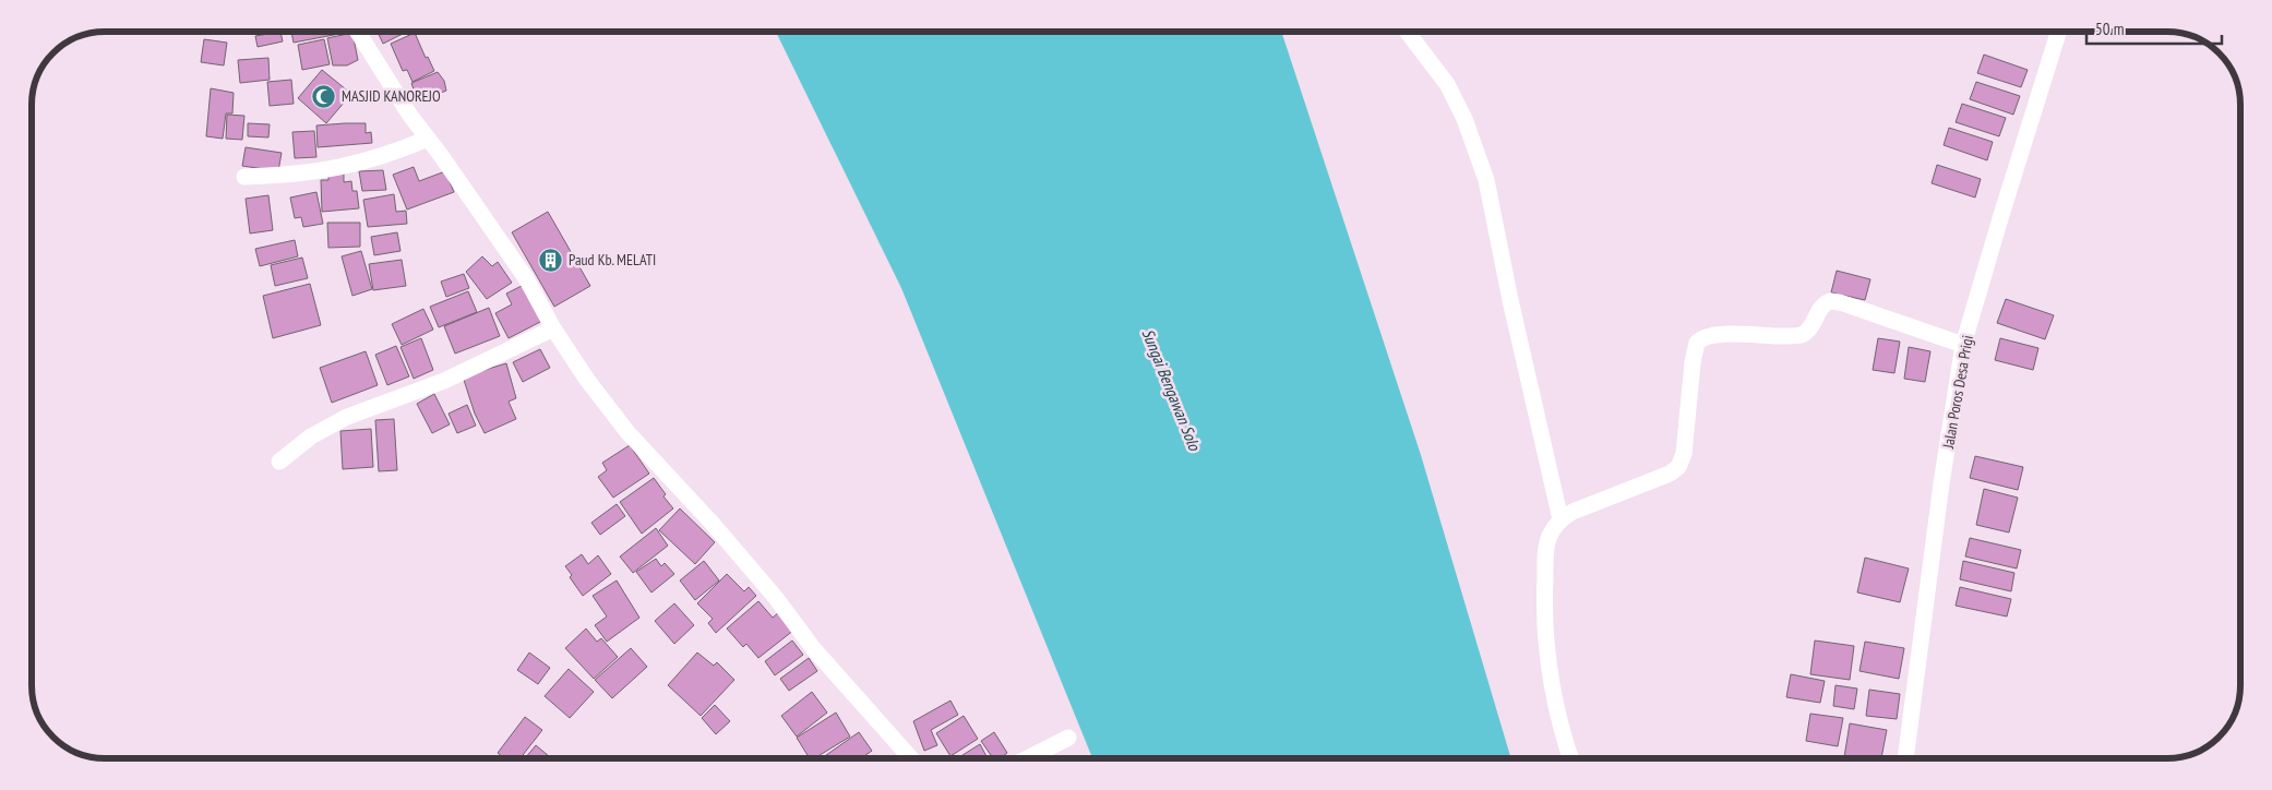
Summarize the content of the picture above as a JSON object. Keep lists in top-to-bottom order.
{
  "streets": {
    "street": ["Jalan Poros Desa Prigi"]
  },
  "water": ["Sungai Bengawan Solo"],
  "places": {
    "mosque": ["MASJID KANOREJO"],
    "building": ["Paud Kb. MELATI"]
  },
  "scale_bar": "50 m"
}
